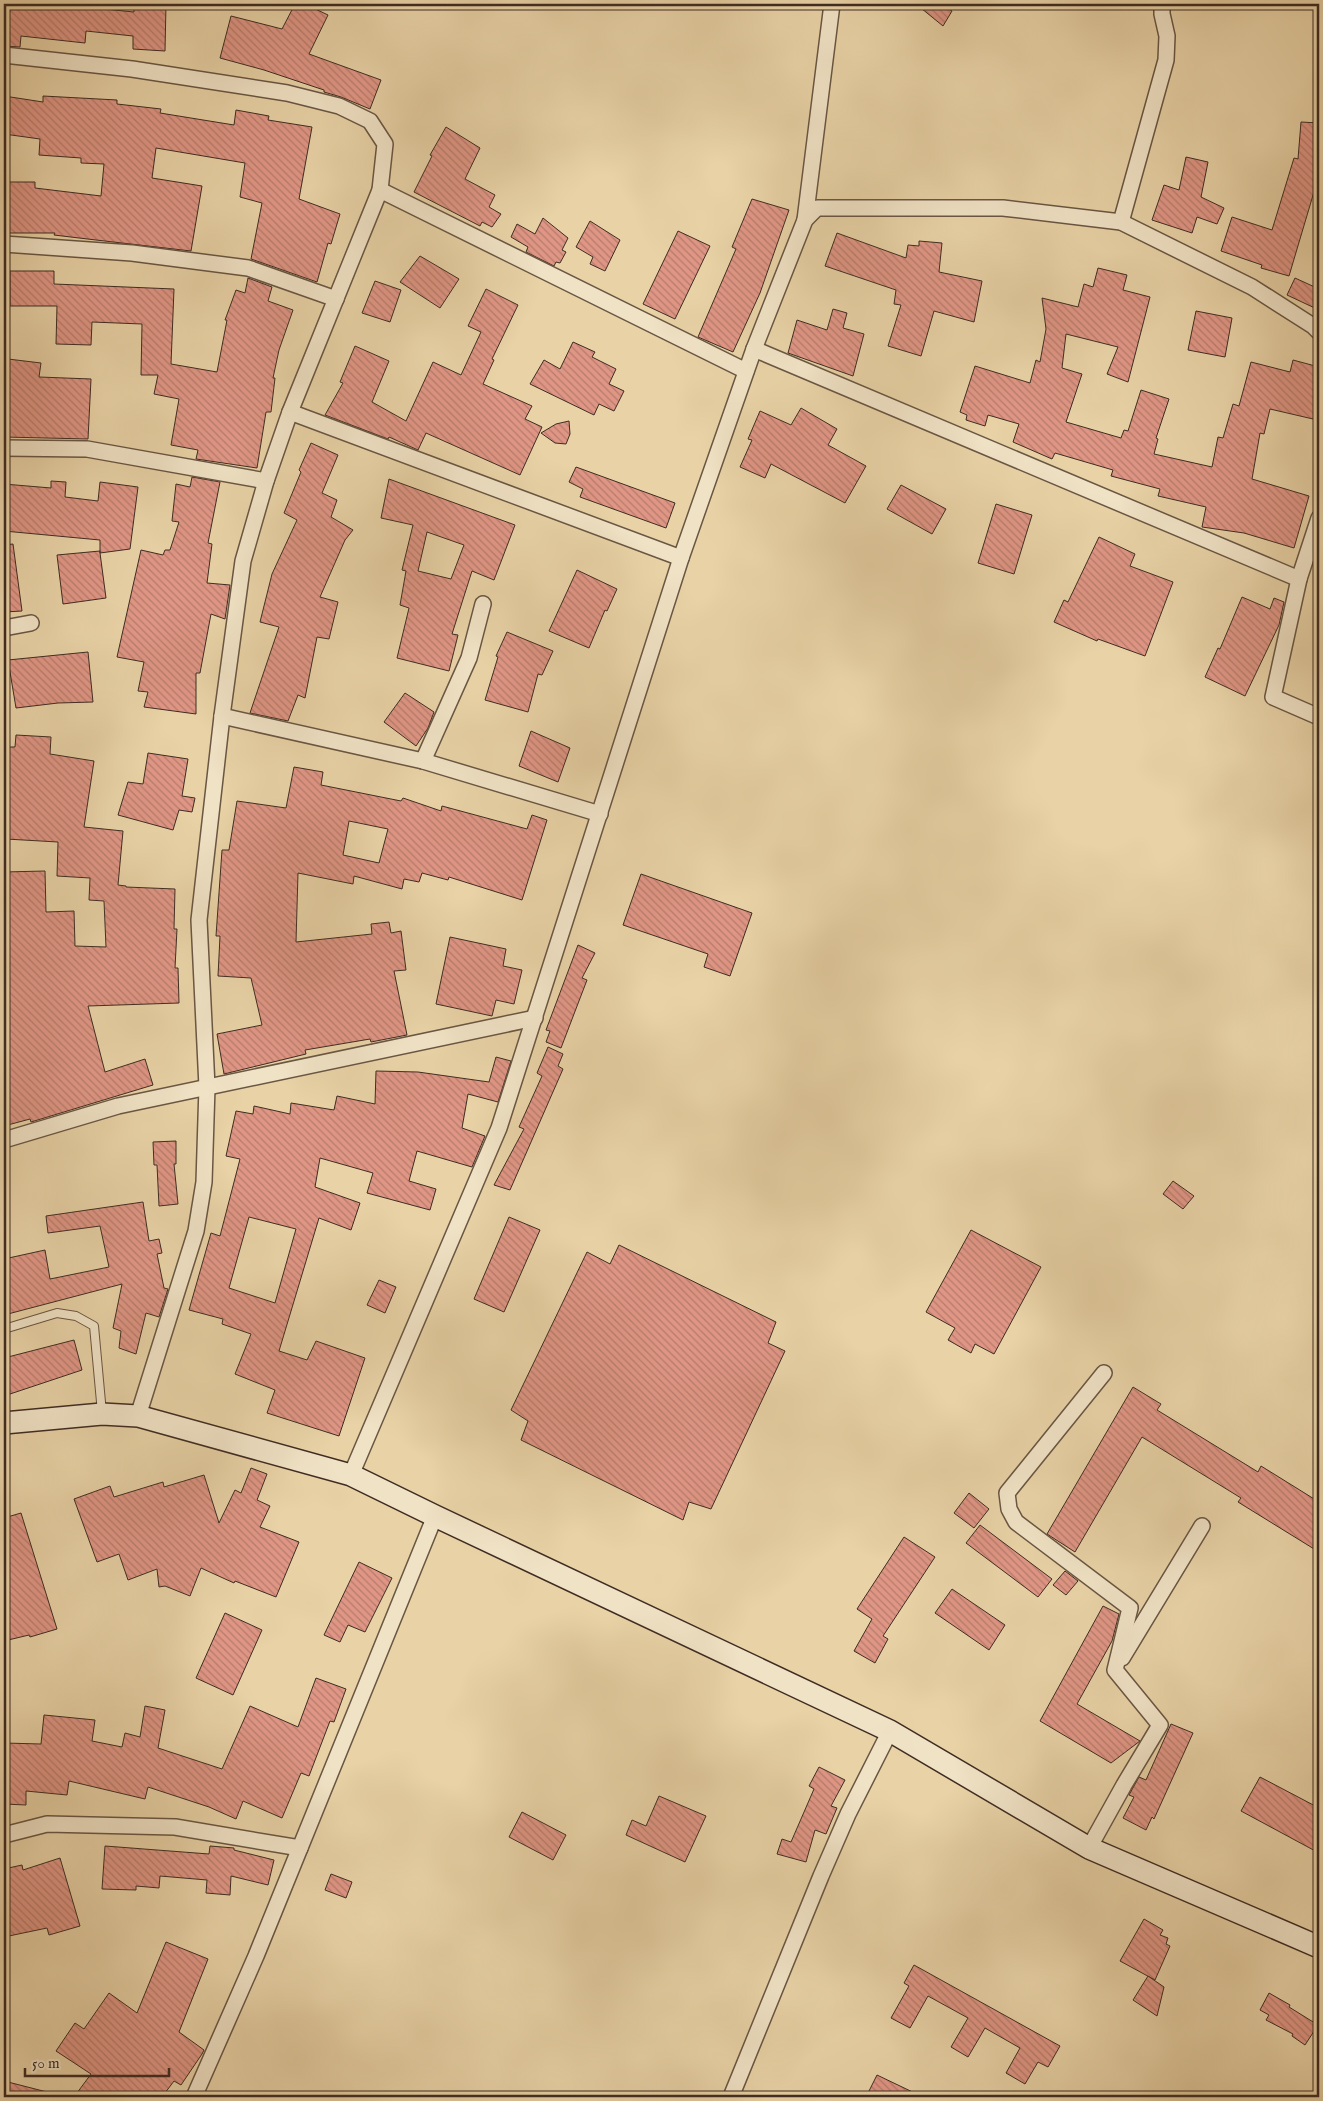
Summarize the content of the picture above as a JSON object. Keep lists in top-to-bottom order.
{
  "scale_bar": "50 m"
}
